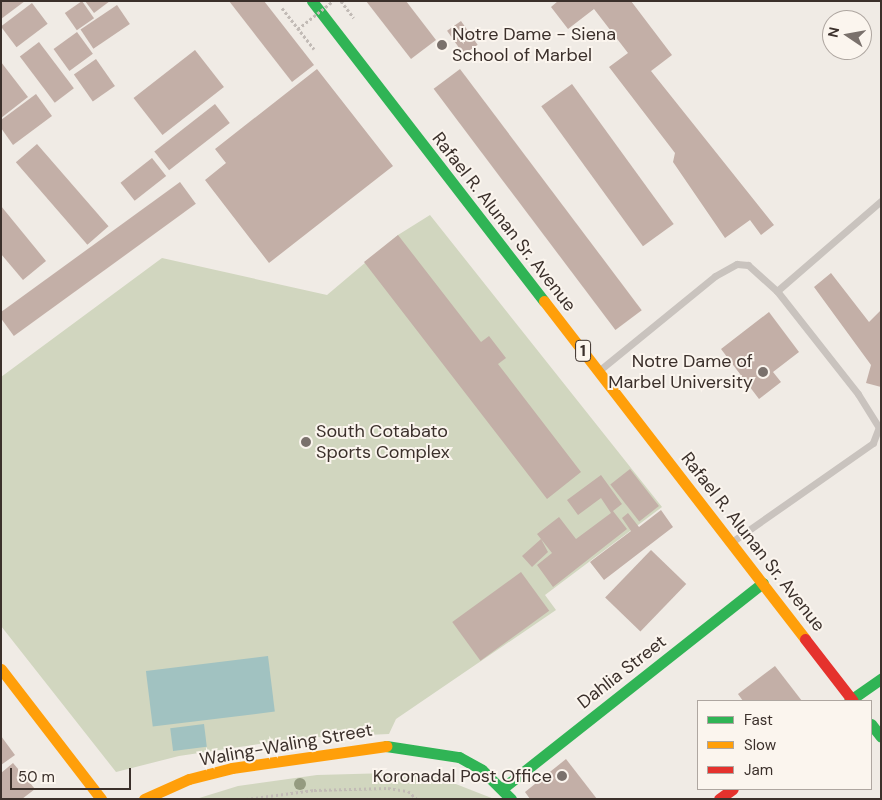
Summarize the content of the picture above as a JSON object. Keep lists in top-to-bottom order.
{
  "streets": {
    "main road": [
      "Rafael R. Alunan Sr. Avenue",
      "1",
      "Dahlia Street",
      "Waling-Waling Street"
    ]
  },
  "crossings": [
    ["Rafael R. Alunan Sr. Avenue", "Dahlia Street"],
    ["Dahlia Street", "Waling-Waling Street"]
  ],
  "places": [
    "Notre Dame - Siena School of Marbel",
    "Notre Dame of Marbel University",
    "South Cotabato Sports Complex",
    "Koronadal Post Office"
  ],
  "legend": ["Fast", "Slow", "Jam"],
  "scale_bar": "50 m",
  "north": "left"
}
